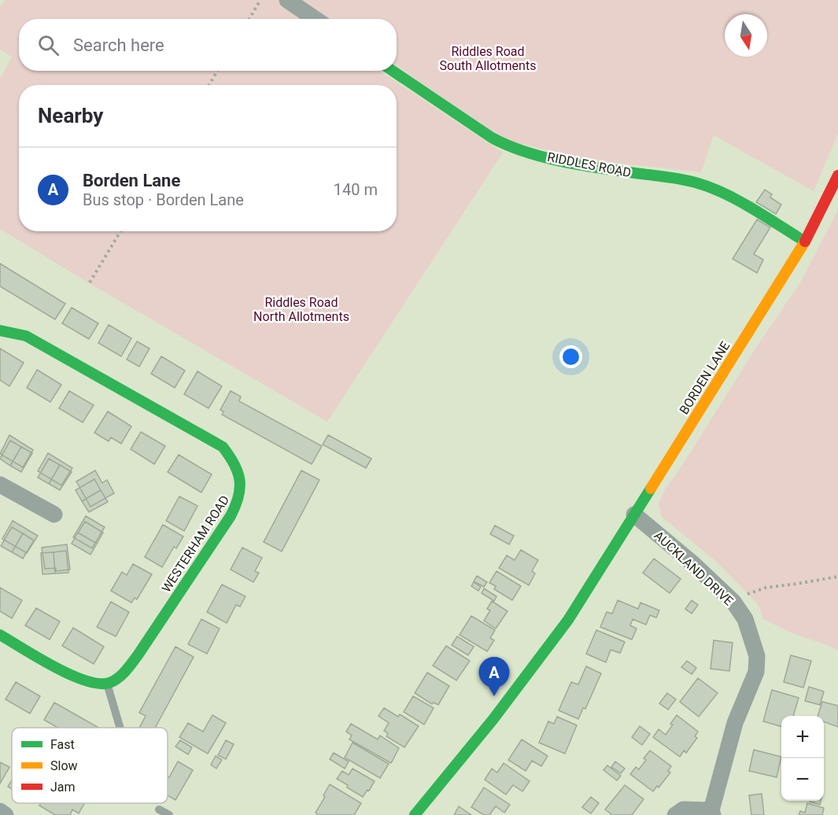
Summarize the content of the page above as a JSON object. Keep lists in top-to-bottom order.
{
  "streets": {
    "street": [
      "RIDDLES ROAD",
      "BORDEN LANE",
      "WESTERHAM ROAD",
      "AUCKLAND DRIVE"
    ]
  },
  "crossings": [
    ["RIDDLES ROAD", "BORDEN LANE"],
    ["BORDEN LANE", "AUCKLAND DRIVE"]
  ],
  "parks": ["Riddles Road South Allotments", "Riddles Road North Allotments"],
  "legend": ["Fast", "Slow", "Jam"],
  "north": "bottom",
  "page": {
    "search": "Search here",
    "heading": "Nearby",
    "list": [
      {
        "mark": "A",
        "name": "Borden Lane",
        "note": "Bus stop · Borden Lane",
        "value": "140 m"
      }
    ],
    "pins": "A",
    "map_buttons": ["+", "−"]
  }
}
